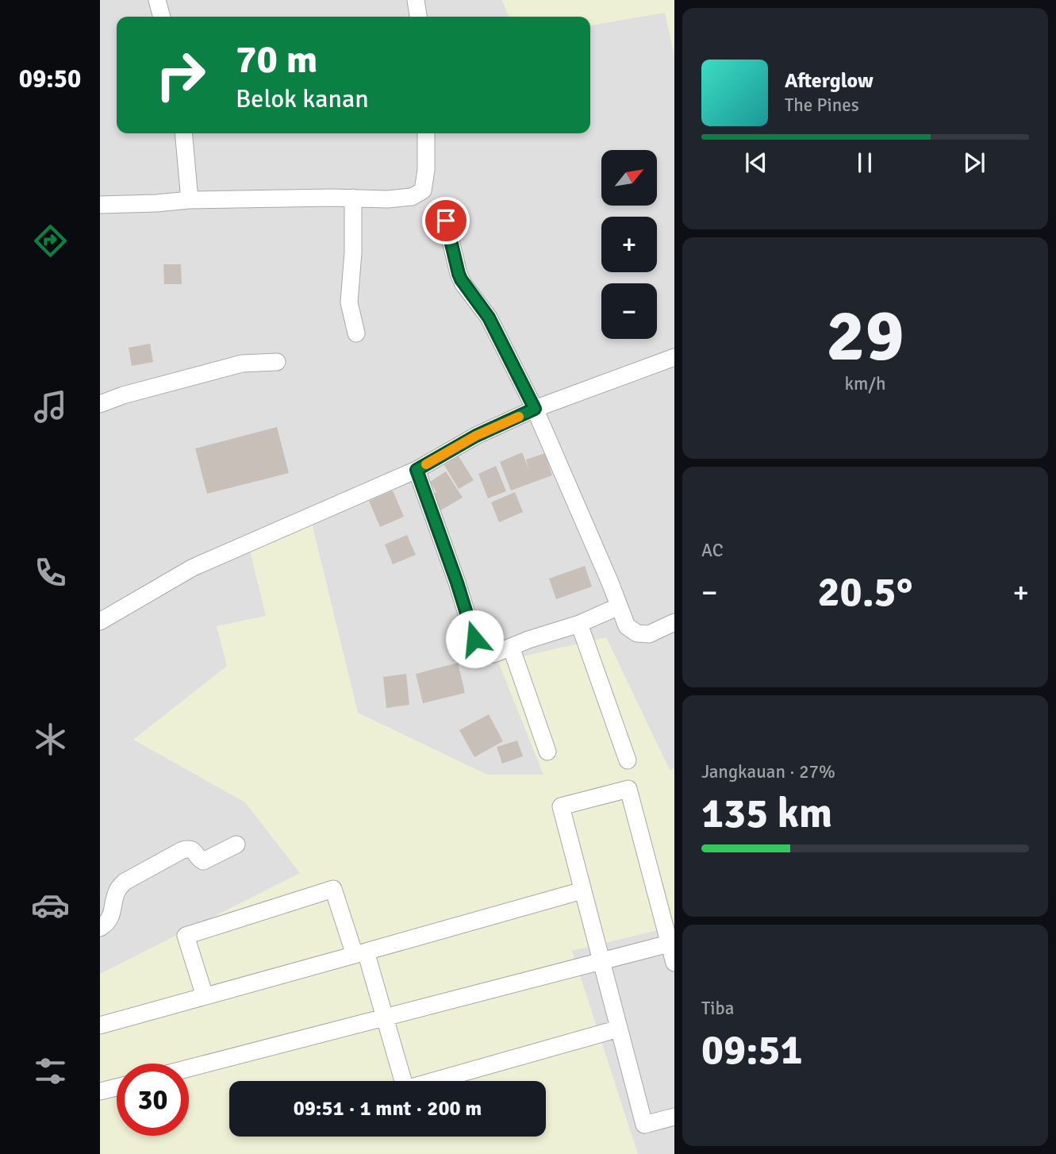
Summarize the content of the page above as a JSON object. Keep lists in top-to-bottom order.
{
  "north": "top right",
  "page": {
    "tabs": "09:50",
    "turn": ["70 m", "Belok kanan"],
    "song": ["Afterglow", "The Pines"],
    "map_buttons": ["+", "−"],
    "tile": [
      ["29", "km/h"],
      "AC",
      ["Jangkauan · 27%", "135 km"],
      ["Tiba", "09:51"]
    ],
    "heat": ["−", "20.5°", "+"],
    "limit": "30",
    "trip": "09:51 · 1 mnt · 200 m"
  }
}
